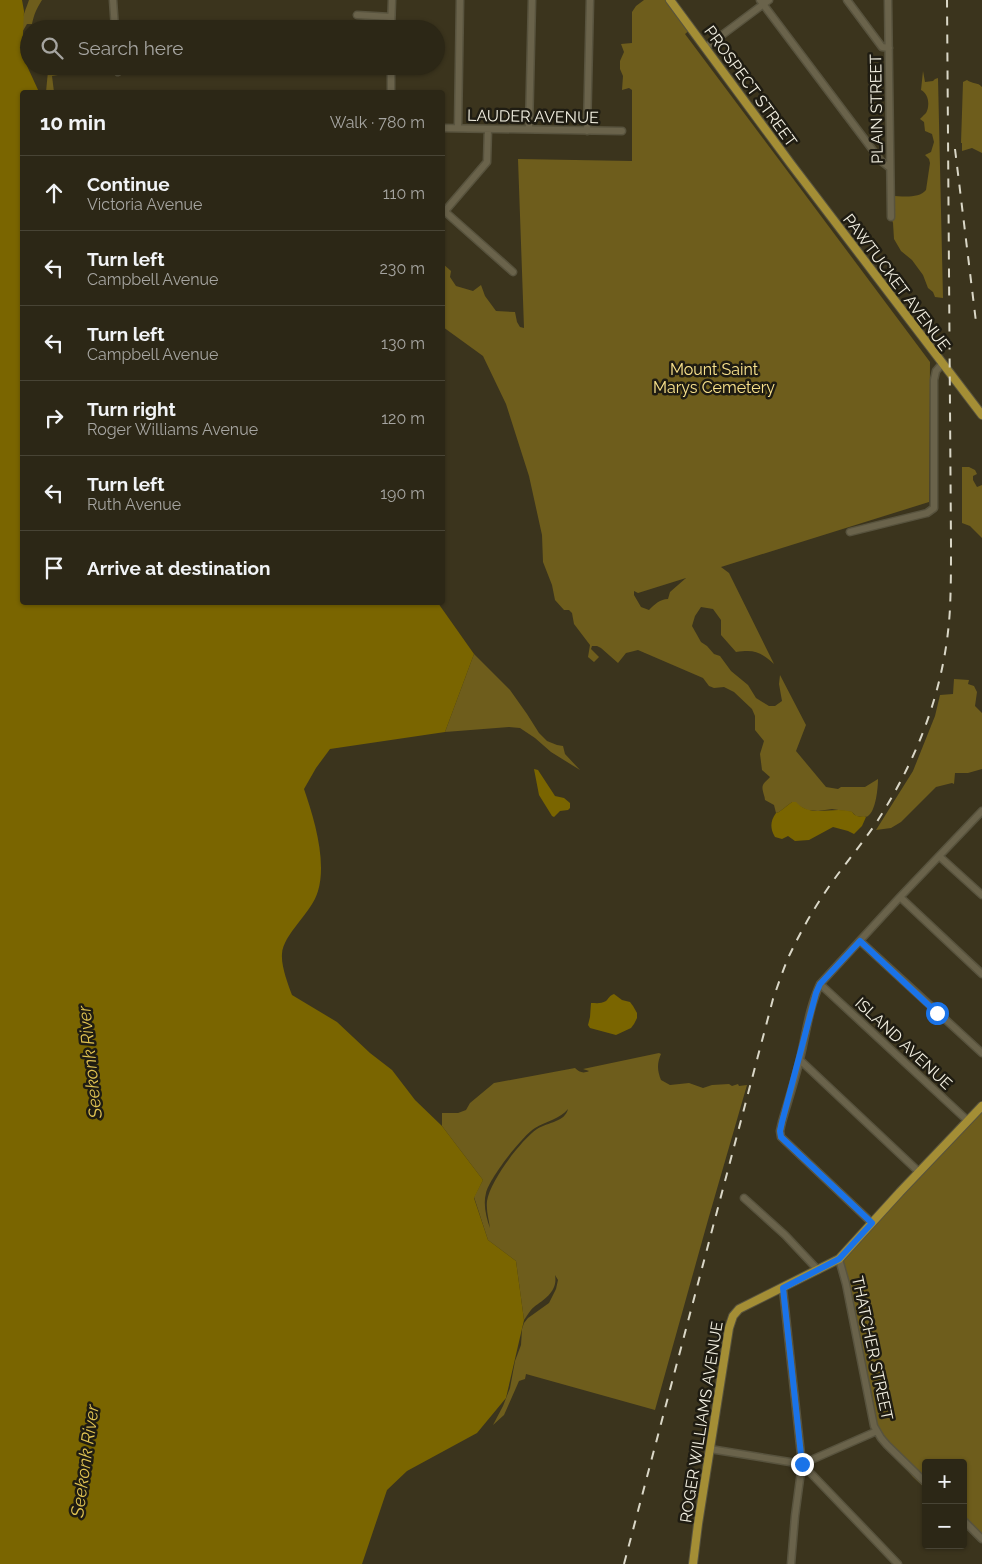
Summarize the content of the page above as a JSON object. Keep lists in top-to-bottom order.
{
  "streets": {
    "main road": ["PROSPECT STREET", "PAWTUCKET AVENUE", "ROGER WILLIAMS AVENUE"],
    "street": [
      "PLAIN STREET",
      "LAUDER AVENUE",
      "ISLAND AVENUE",
      "THATCHER STREET"
    ]
  },
  "crossings": [
    ["PROSPECT STREET", "PAWTUCKET AVENUE"],
    ["ISLAND AVENUE", "ROGER WILLIAMS AVENUE"],
    ["THATCHER STREET", "ROGER WILLIAMS AVENUE"]
  ],
  "water": ["Seekonk River"],
  "parks": ["Mount Saint Marys Cemetery"],
  "page": {
    "search": "Search here",
    "heading": ["10 min", "Walk · 780 m"],
    "list": [
      ["Continue", "Victoria Avenue", "110 m"],
      ["Turn left", "Campbell Avenue", "230 m"],
      ["Turn left", "Campbell Avenue", "130 m"],
      ["Turn right", "Roger Williams Avenue", "120 m"],
      ["Turn left", "Ruth Avenue", "190 m"],
      "Arrive at destination"
    ],
    "map_buttons": ["+", "−"]
  }
}
